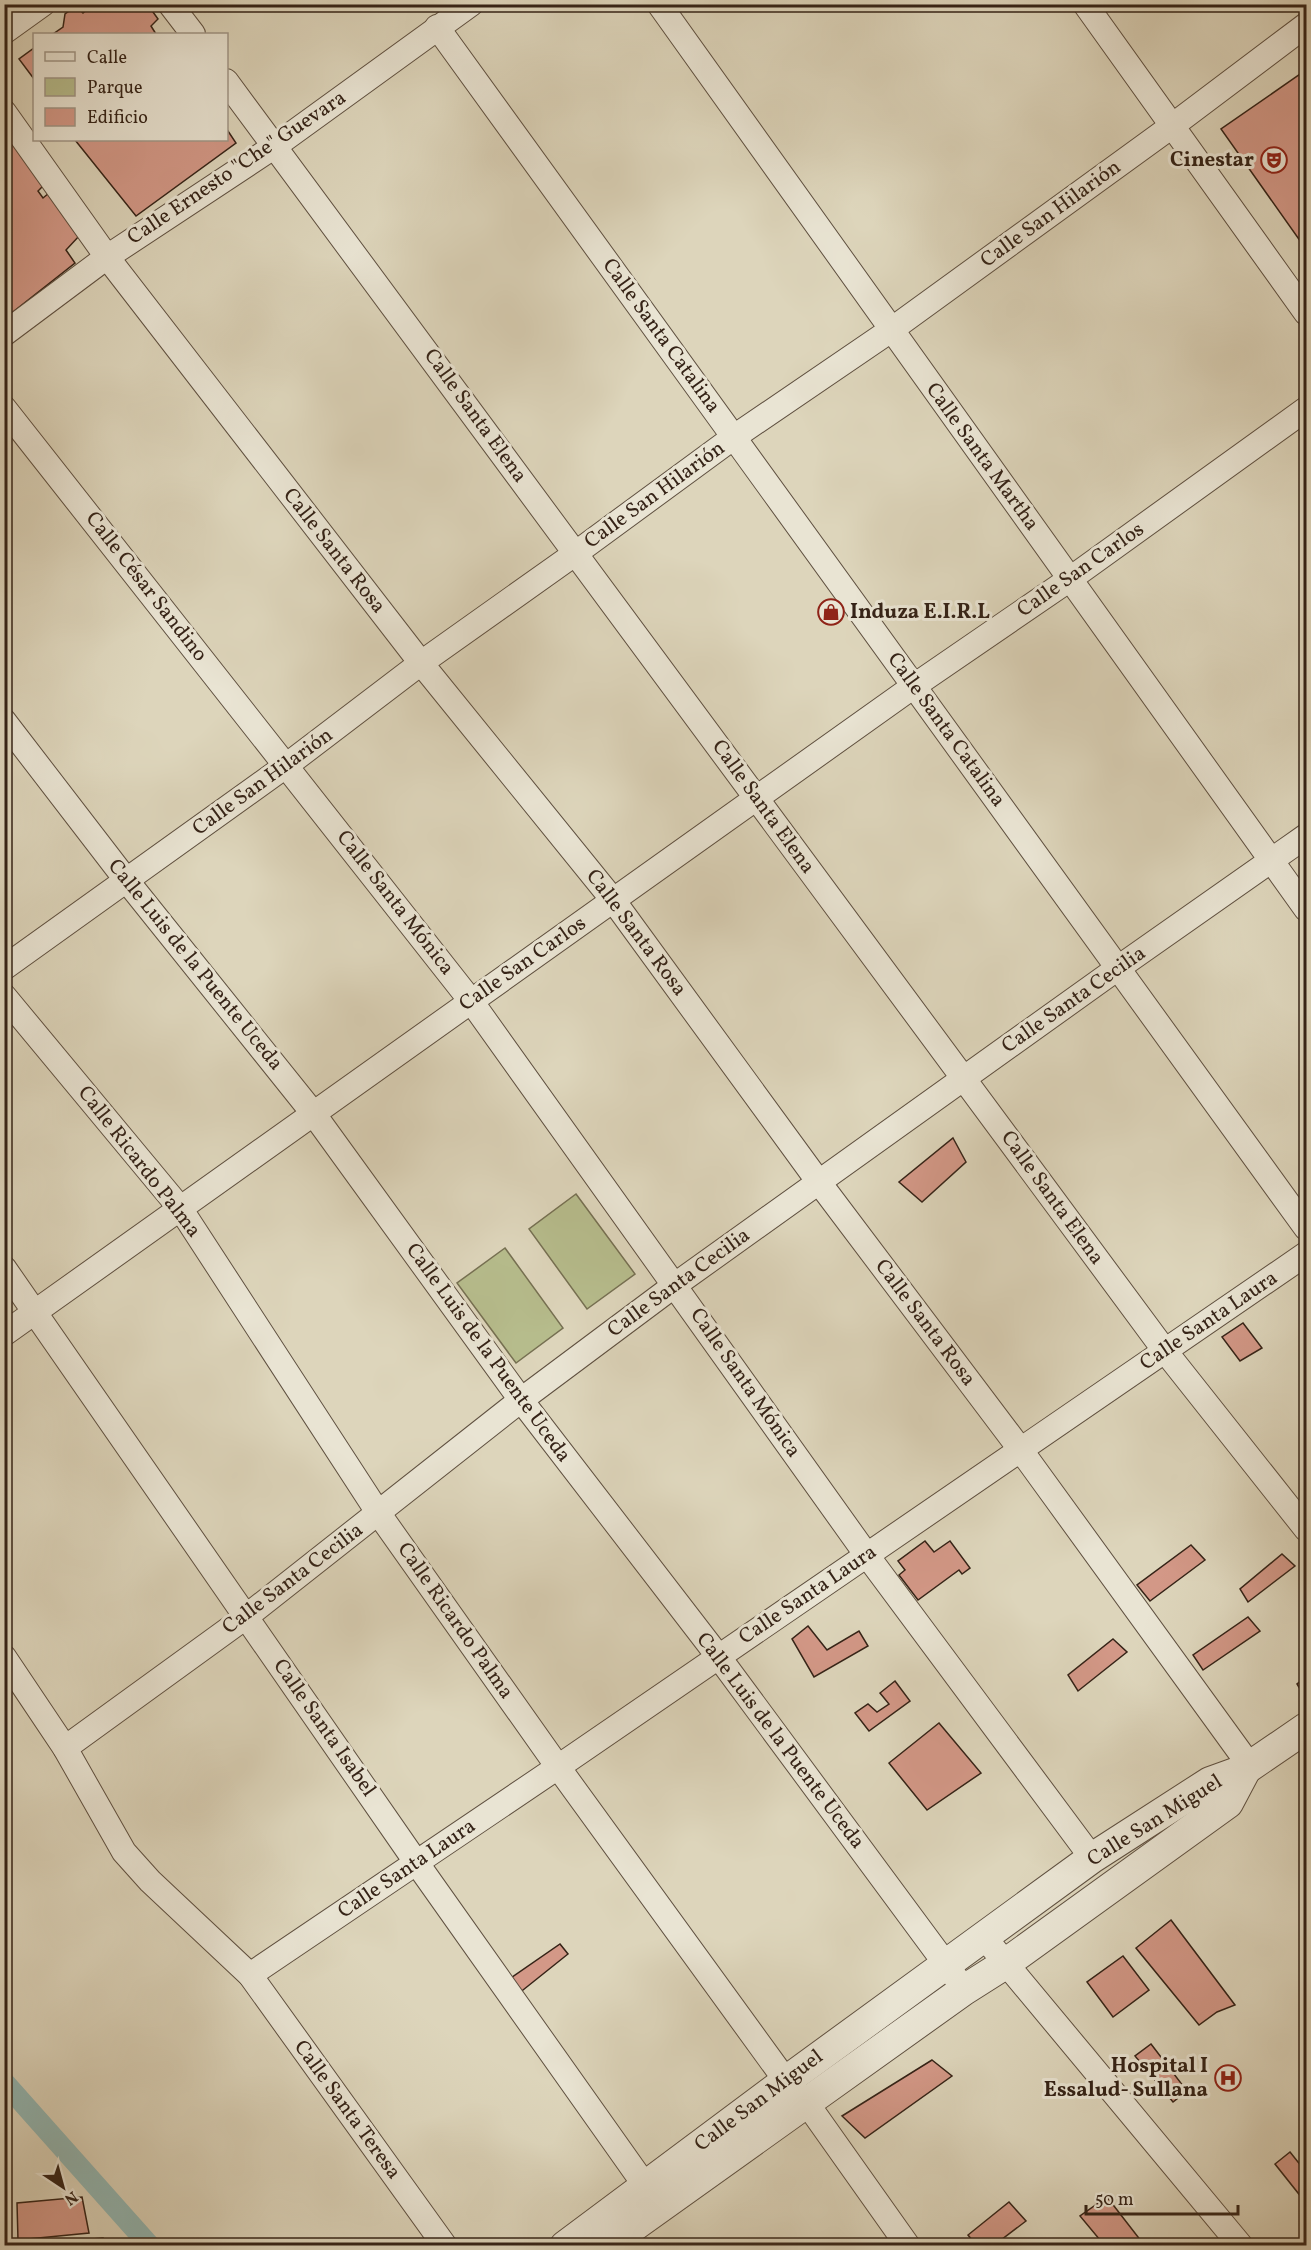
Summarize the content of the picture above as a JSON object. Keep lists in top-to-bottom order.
{
  "streets": {
    "street": [
      "Calle Ernesto \"Che\" Guevara",
      "Calle San Hilarión",
      "Calle Santa Catalina",
      "Calle Santa Elena",
      "Calle Santa Martha",
      "Calle Santa Rosa",
      "Calle San Carlos",
      "Calle César Sandino",
      "Calle Santa Mónica",
      "Calle Luis de la Puente Uceda",
      "Calle Santa Cecilia",
      "Calle Ricardo Palma",
      "Calle Santa Laura",
      "Calle Santa Isabel",
      "Calle San Miguel",
      "Calle Santa Teresa"
    ]
  },
  "crossings": [
    ["Calle Ernesto \"Che\" Guevara", "Calle Santa Catalina"],
    ["Calle Ernesto \"Che\" Guevara", "Calle Santa Elena"],
    ["Calle Ernesto \"Che\" Guevara", "Calle Santa Rosa"],
    ["Calle San Hilarión", "Calle Santa Catalina"],
    ["Calle San Hilarión", "Calle Santa Elena"],
    ["Calle San Hilarión", "Calle Santa Martha"],
    ["Calle San Hilarión", "Calle Santa Rosa"],
    ["Calle San Hilarión", "Calle César Sandino"],
    ["Calle San Hilarión", "Calle Santa Mónica"],
    ["Calle San Hilarión", "Calle Luis de la Puente Uceda"],
    ["Calle Santa Catalina", "Calle San Carlos"],
    ["Calle Santa Catalina", "Calle Santa Cecilia"],
    ["Calle Santa Elena", "Calle San Carlos"],
    ["Calle Santa Elena", "Calle Santa Cecilia"],
    ["Calle Santa Elena", "Calle Santa Laura"],
    ["Calle Santa Martha", "Calle San Carlos"],
    ["Calle Santa Martha", "Calle Santa Cecilia"],
    ["Calle Santa Rosa", "Calle San Carlos"],
    ["Calle Santa Rosa", "Calle Santa Cecilia"],
    ["Calle Santa Rosa", "Calle Santa Laura"],
    ["Calle Santa Rosa", "Calle San Miguel"],
    ["Calle San Carlos", "Calle Santa Mónica"],
    ["Calle San Carlos", "Calle Luis de la Puente Uceda"],
    ["Calle San Carlos", "Calle Ricardo Palma"],
    ["Calle San Carlos", "Calle Santa Isabel"],
    ["Calle César Sandino", "Calle Santa Mónica"],
    ["Calle Santa Mónica", "Calle Santa Cecilia"],
    ["Calle Santa Mónica", "Calle Santa Laura"],
    ["Calle Santa Mónica", "Calle San Miguel"],
    ["Calle Luis de la Puente Uceda", "Calle Santa Cecilia"],
    ["Calle Luis de la Puente Uceda", "Calle Santa Laura"],
    ["Calle Luis de la Puente Uceda", "Calle San Miguel"],
    ["Calle Santa Cecilia", "Calle Ricardo Palma"],
    ["Calle Santa Cecilia", "Calle Santa Isabel"],
    ["Calle Santa Cecilia", "Calle Santa Teresa"],
    ["Calle Ricardo Palma", "Calle Santa Laura"],
    ["Calle Ricardo Palma", "Calle San Miguel"],
    ["Calle Santa Laura", "Calle Santa Isabel"],
    ["Calle Santa Laura", "Calle Santa Teresa"],
    ["Calle Santa Isabel", "Calle San Miguel"]
  ],
  "places": {
    "theatre": ["Cinestar"],
    "shop": ["Induza E.I.R.L"],
    "hospital": ["Hospital I Essalud- Sullana"]
  },
  "legend": ["Calle", "Parque", "Edificio"],
  "scale_bar": "50 m",
  "north": "bottom right"
}
